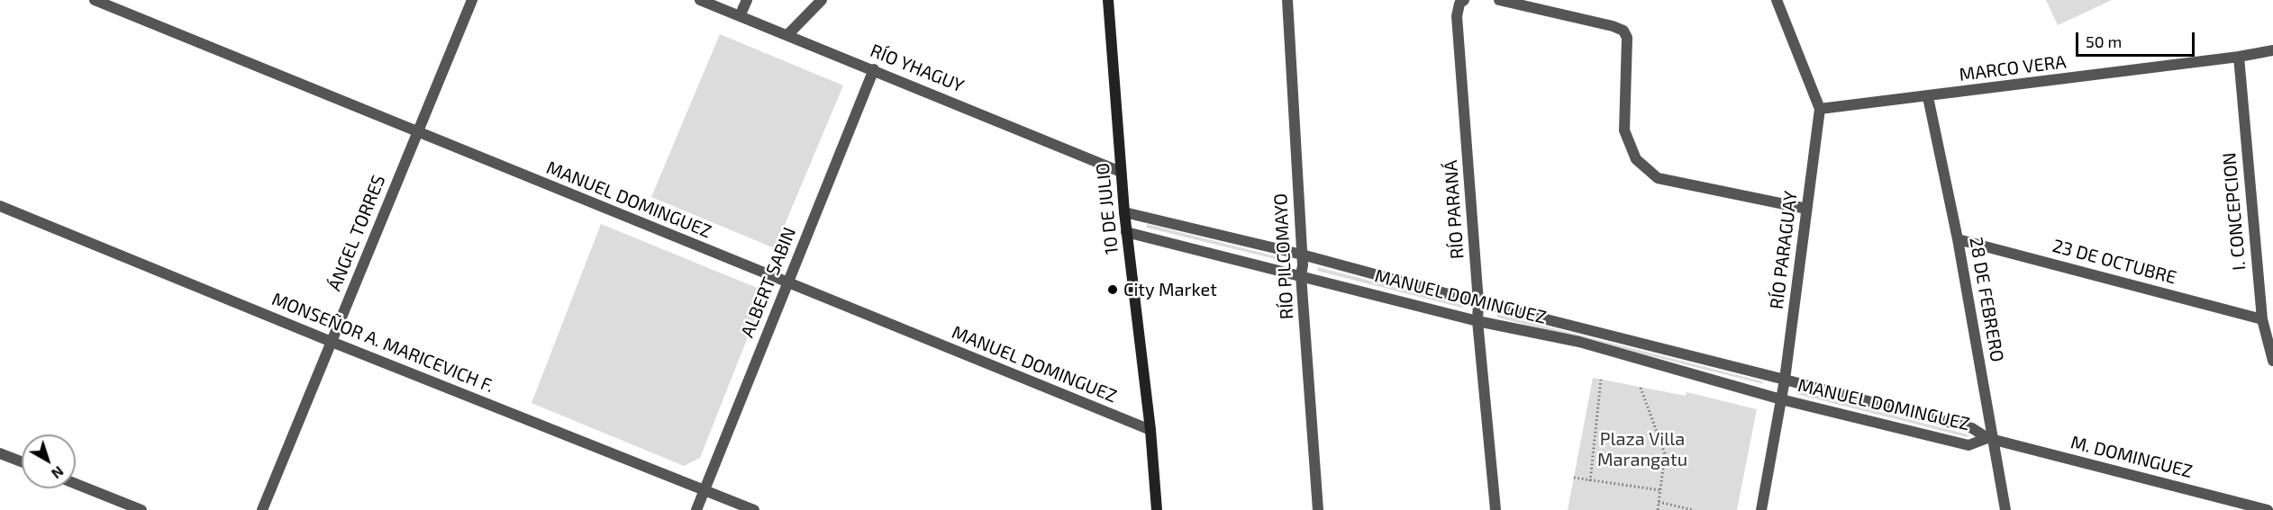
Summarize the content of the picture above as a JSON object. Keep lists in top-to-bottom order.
{
  "streets": {
    "main road": ["10 DE JULIO"],
    "street": [
      "RÍO YHAGUY",
      "MARCO VERA",
      "MANUEL DOMINGUEZ",
      "RÍO PARANÁ",
      "I. CONCEPCION",
      "ÁNGEL TORRES",
      "RÍO PARAGUAY",
      "RÍO PILCOMAYO",
      "23 DE OCTUBRE",
      "ALBERT SABIN",
      "28 DE FEBRERO",
      "MONSEÑOR A. MARICEVICH F.",
      "M. DOMINGUEZ"
    ]
  },
  "crossings": [
    ["RÍO YHAGUY", "10 DE JULIO"],
    ["RÍO YHAGUY", "ALBERT SABIN"],
    ["MARCO VERA", "I. CONCEPCION"],
    ["MARCO VERA", "RÍO PARAGUAY"],
    ["MARCO VERA", "28 DE FEBRERO"],
    ["MANUEL DOMINGUEZ", "10 DE JULIO"],
    ["MANUEL DOMINGUEZ", "RÍO PARANÁ"],
    ["MANUEL DOMINGUEZ", "ÁNGEL TORRES"],
    ["MANUEL DOMINGUEZ", "RÍO PARAGUAY"],
    ["MANUEL DOMINGUEZ", "RÍO PILCOMAYO"],
    ["MANUEL DOMINGUEZ", "ALBERT SABIN"],
    ["MANUEL DOMINGUEZ", "28 DE FEBRERO"],
    ["MANUEL DOMINGUEZ", "M. DOMINGUEZ"],
    ["I. CONCEPCION", "23 DE OCTUBRE"],
    ["ÁNGEL TORRES", "MONSEÑOR A. MARICEVICH F."],
    ["23 DE OCTUBRE", "28 DE FEBRERO"],
    ["ALBERT SABIN", "MONSEÑOR A. MARICEVICH F."],
    ["28 DE FEBRERO", "M. DOMINGUEZ"]
  ],
  "parks": ["Plaza Villa Marangatu"],
  "places": ["City Market"],
  "scale_bar": "50 m",
  "north": "bottom right"
}
